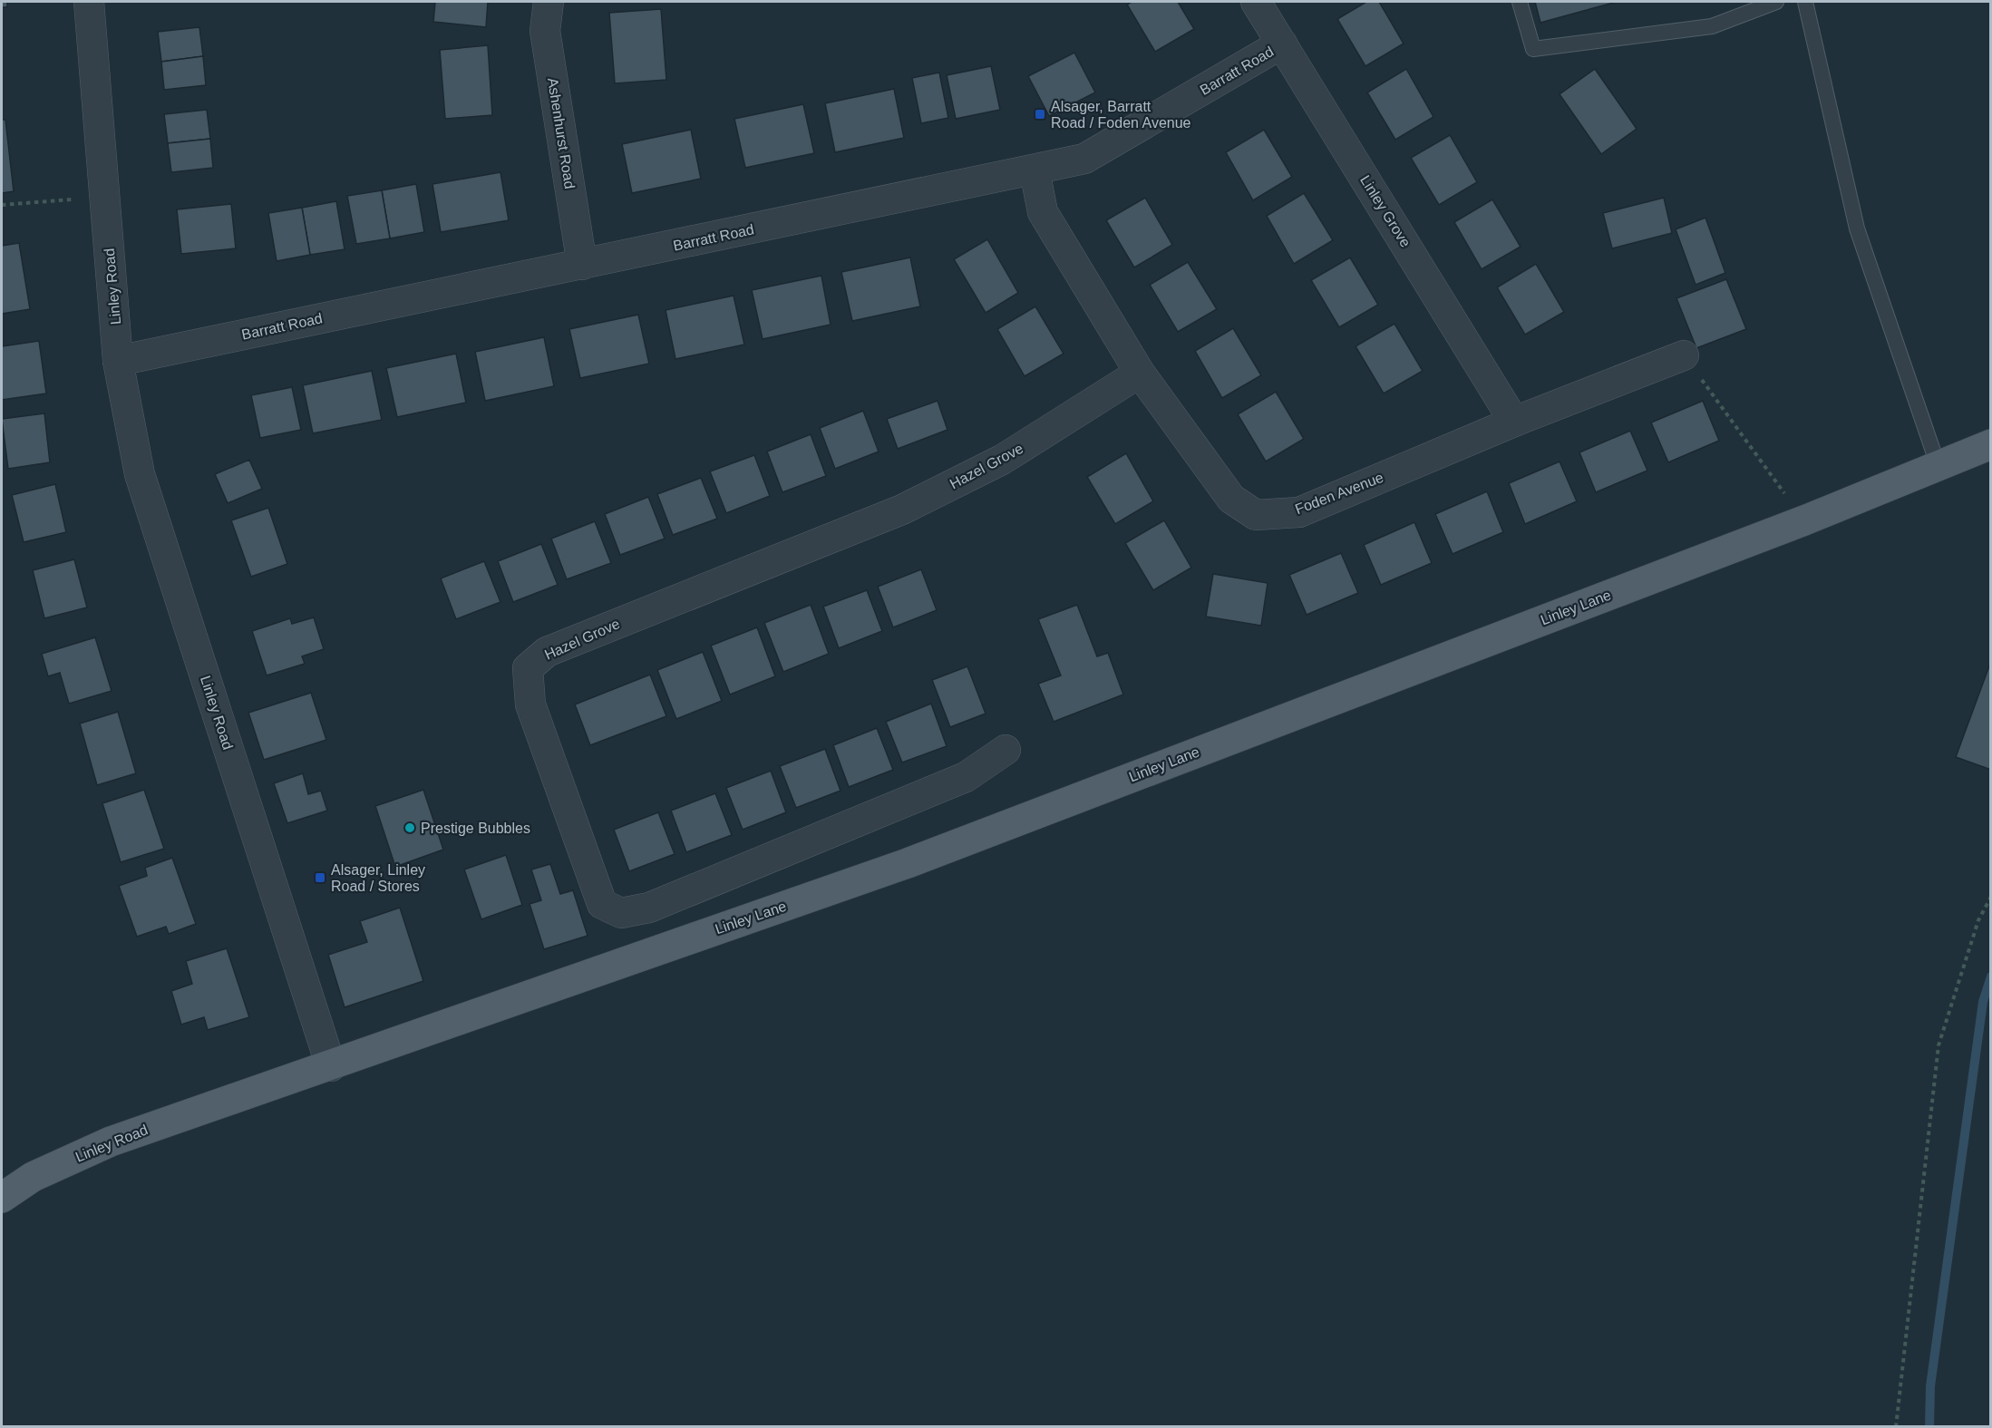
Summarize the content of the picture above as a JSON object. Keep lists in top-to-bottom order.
{
  "streets": {
    "main road": ["Linley Road", "Linley Lane"],
    "street": [
      "Barratt Road",
      "Ashenhurst Road",
      "Linley Grove",
      "Hazel Grove",
      "Foden Avenue"
    ]
  },
  "crossings": [
    ["Barratt Road", "Ashenhurst Road"],
    ["Barratt Road", "Linley Grove"],
    ["Barratt Road", "Linley Road"],
    ["Barratt Road", "Foden Avenue"],
    ["Linley Grove", "Foden Avenue"],
    ["Linley Road", "Linley Lane"],
    ["Hazel Grove", "Foden Avenue"]
  ],
  "places": {
    "transit": ["Alsager, Barratt Road / Foden Avenue", "Alsager, Linley Road / Stores"],
    "other": ["Prestige Bubbles"]
  }
}
